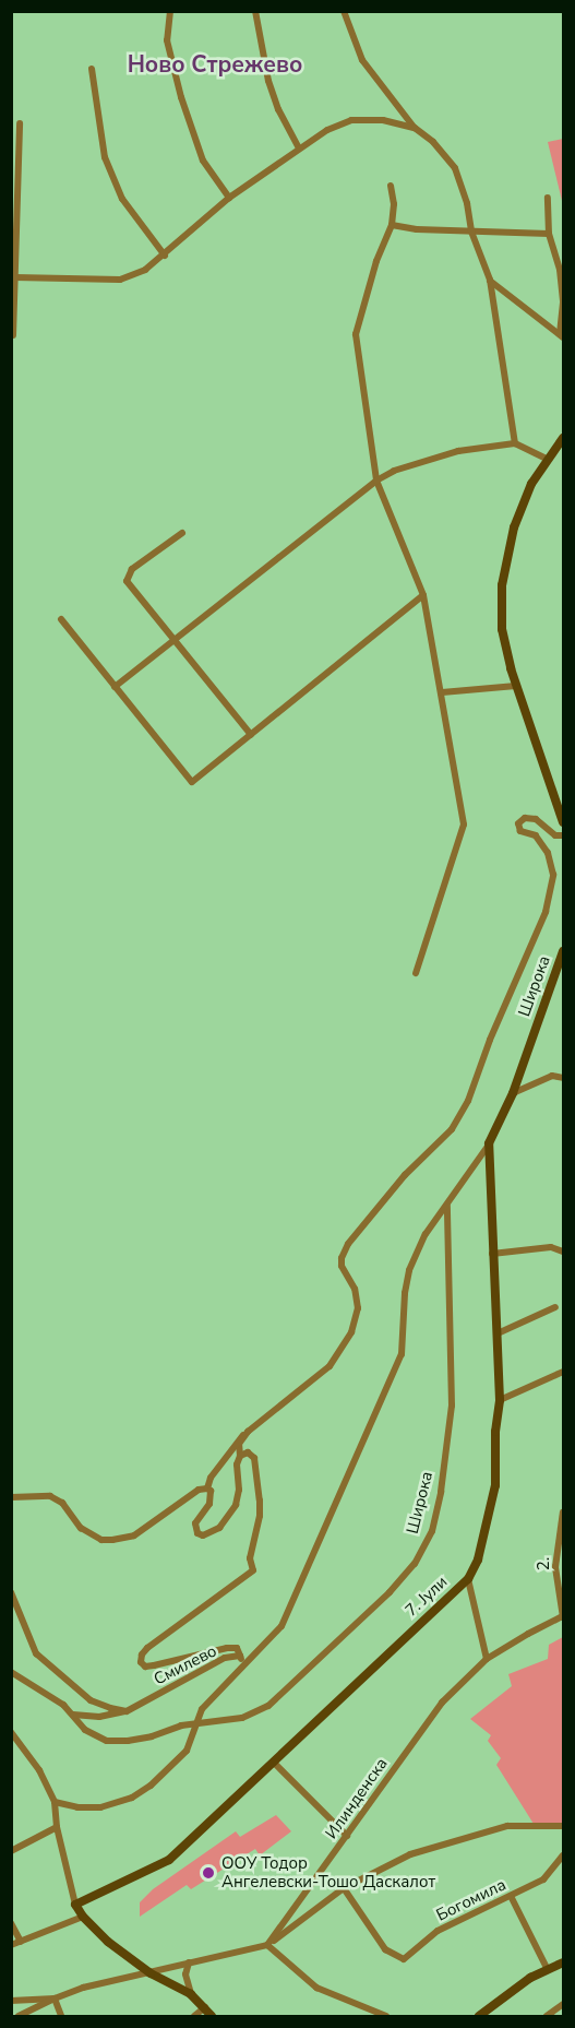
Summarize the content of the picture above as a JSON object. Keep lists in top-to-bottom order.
{
  "streets": {
    "street": [
      "Широка",
      "2.",
      "7. Јули",
      "Смилево",
      "Илинденска",
      "Богомила"
    ]
  },
  "crossings": [
    ["Широка", "7. Јули"],
    ["Широка", "Смилево"],
    ["2.", "Илинденска"]
  ],
  "districts": ["Ново Стрежево"],
  "places": ["ООУ Тодор Ангелевски-Тошо Даскалот"]
}
